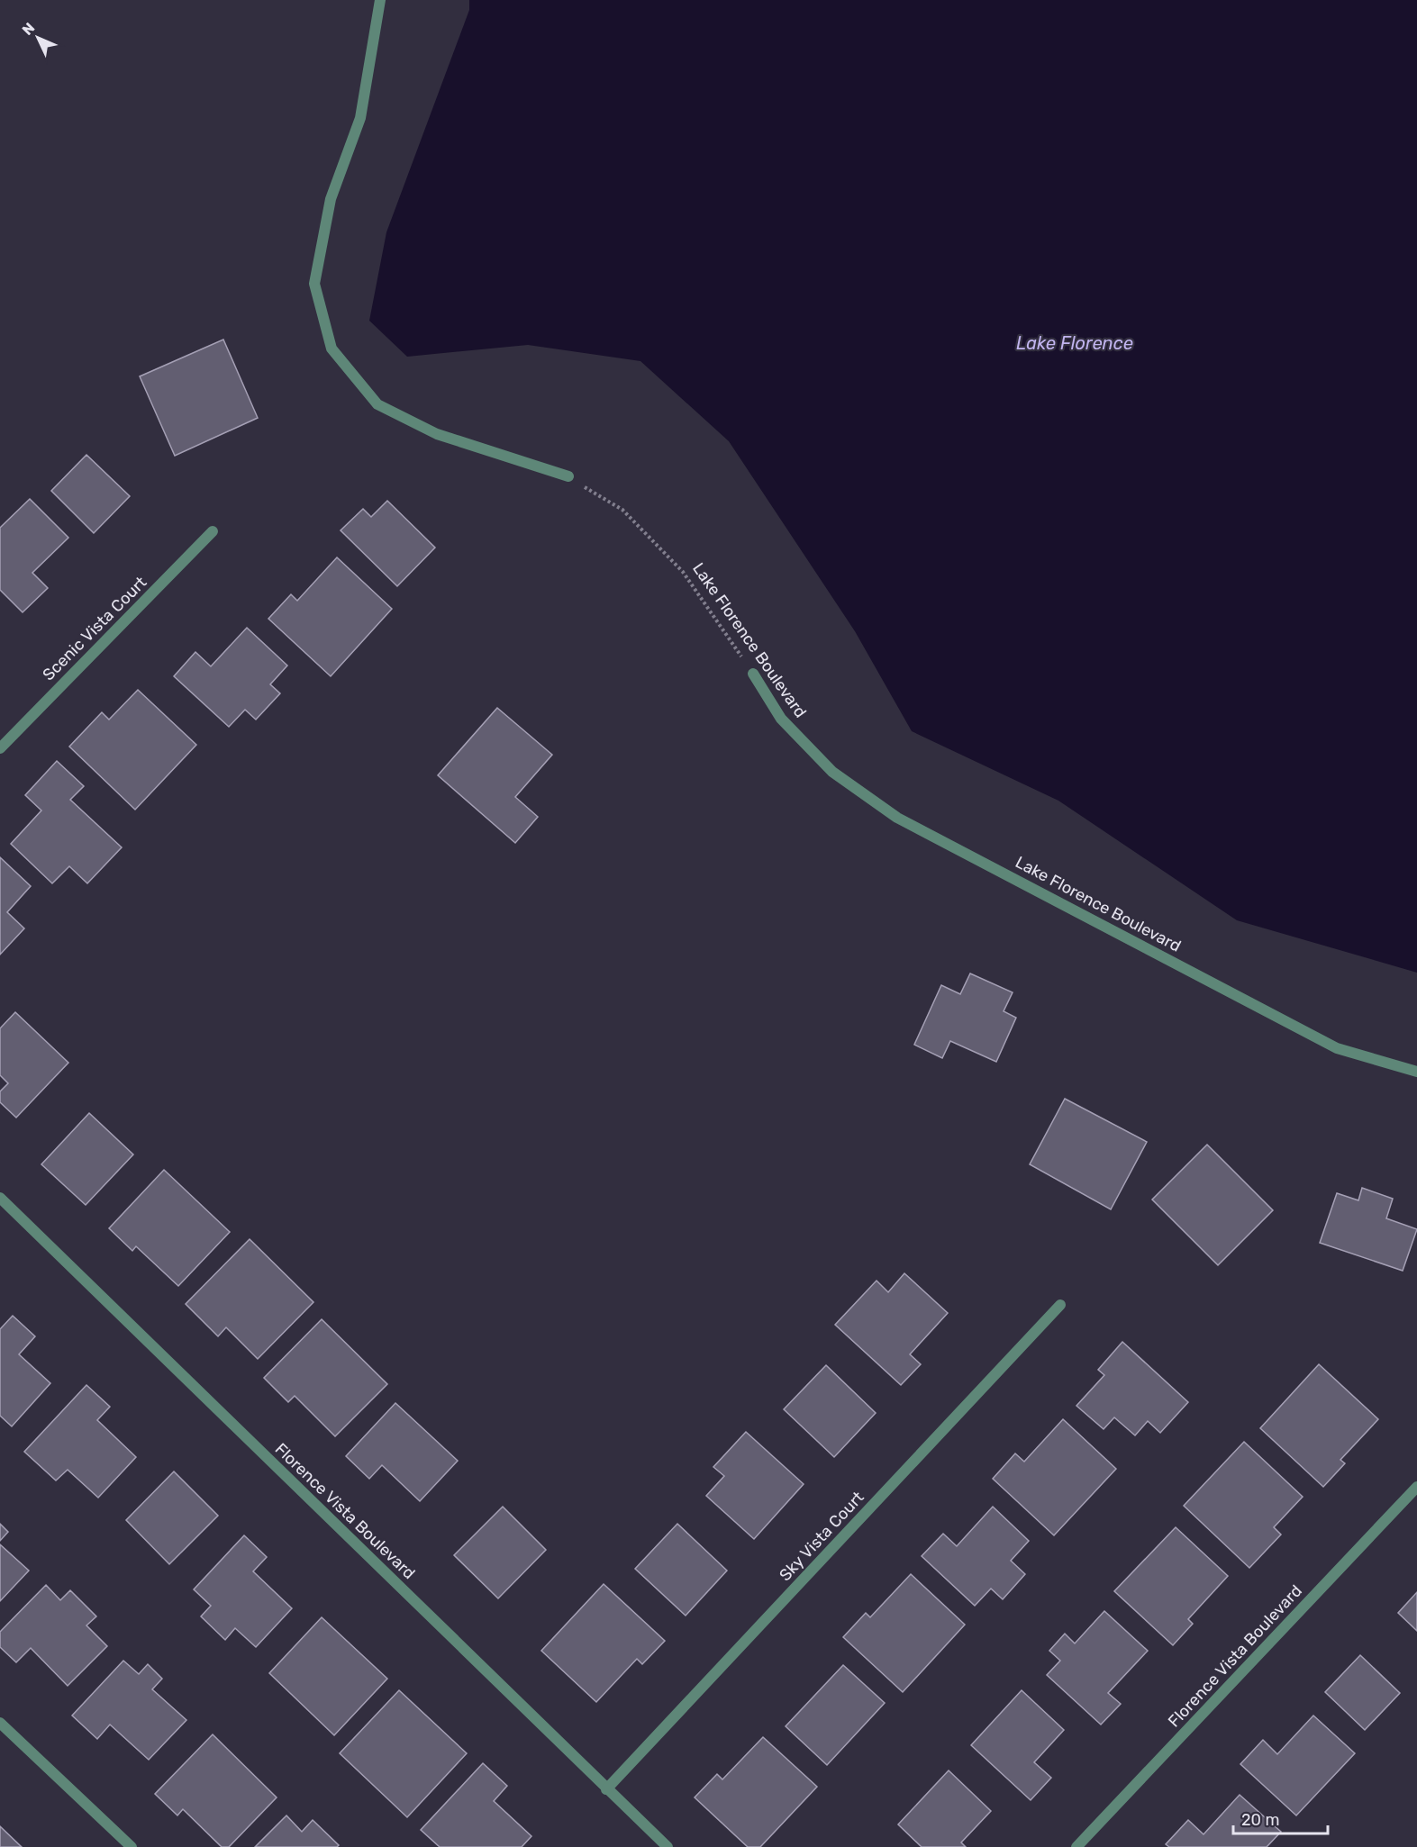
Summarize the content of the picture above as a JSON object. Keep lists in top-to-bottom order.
{
  "streets": {
    "street": [
      "Scenic Vista Court",
      "Lake Florence Boulevard",
      "Florence Vista Boulevard",
      "Sky Vista Court"
    ]
  },
  "crossings": [
    ["Florence Vista Boulevard", "Sky Vista Court"]
  ],
  "water": ["Lake Florence"],
  "scale_bar": "20 m",
  "north": "top left"
}
